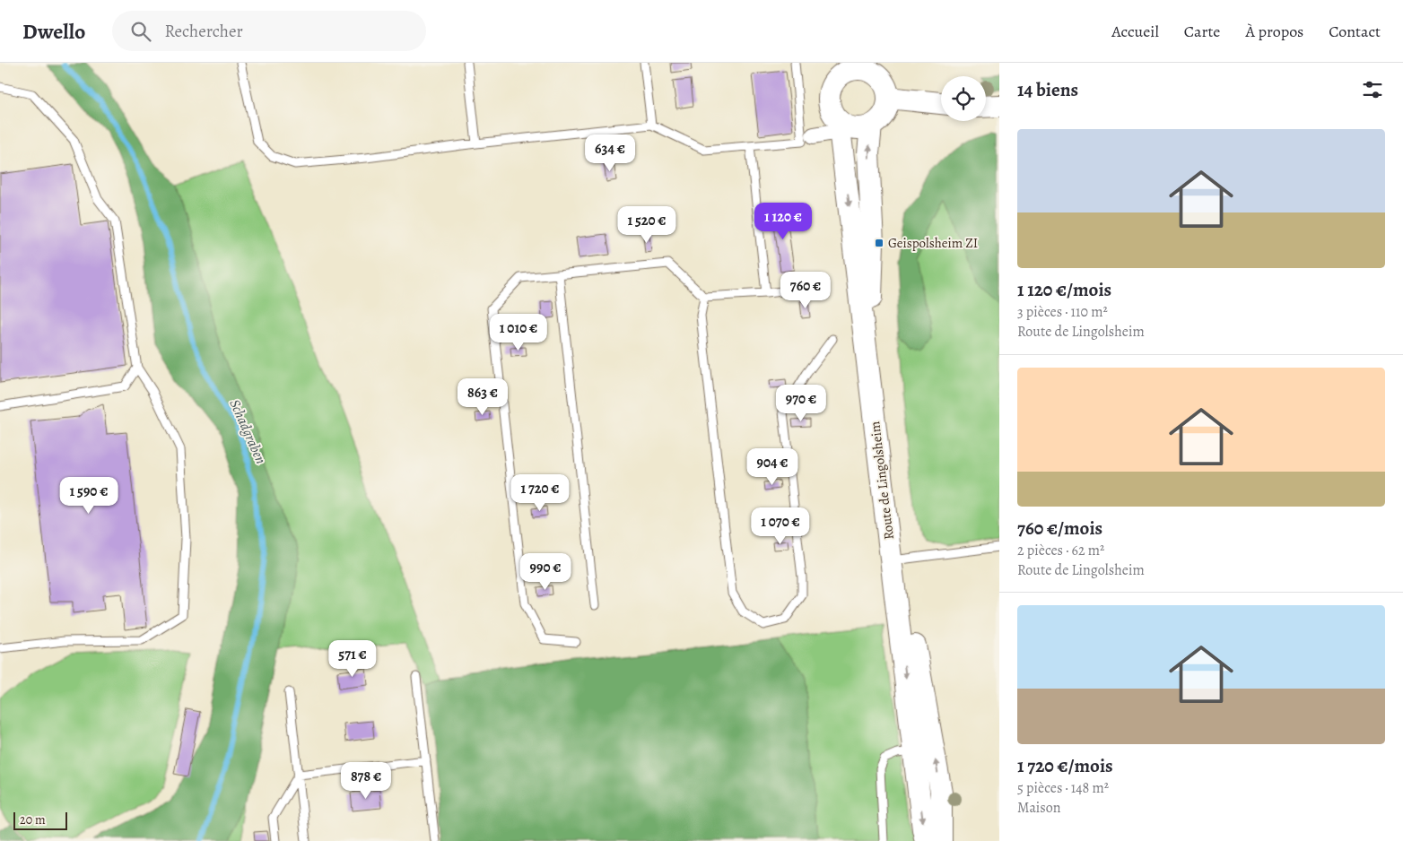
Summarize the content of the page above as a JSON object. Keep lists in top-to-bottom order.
{
  "streets": {
    "main road": ["Route de Lingolsheim"]
  },
  "water": ["Schadgraben"],
  "places": {
    "transit": ["Geispolsheim ZI"]
  },
  "scale_bar": "20 m",
  "page": {
    "header": "Dwello",
    "search": "Rechercher",
    "nav": [
      "Accueil",
      "Carte",
      "À propos",
      "Contact"
    ],
    "heading": "14 biens",
    "list": [
      {
        "name": "1 120 €/mois",
        "note": "3 pièces · 110 m² · Route de Lingolsheim"
      },
      {
        "name": "760 €/mois",
        "note": "2 pièces · 62 m² · Route de Lingolsheim"
      },
      {
        "name": "1 720 €/mois",
        "note": "5 pièces · 148 m² · Maison"
      }
    ],
    "price": [
      "634 €",
      "1 120 €",
      "1 520 €",
      "760 €",
      "1 010 €",
      "863 €",
      "970 €",
      "904 €",
      "1 720 €",
      "1 590 €",
      "1 070 €",
      "990 €",
      "571 €",
      "878 €"
    ],
    "scale": "20 m"
  }
}
